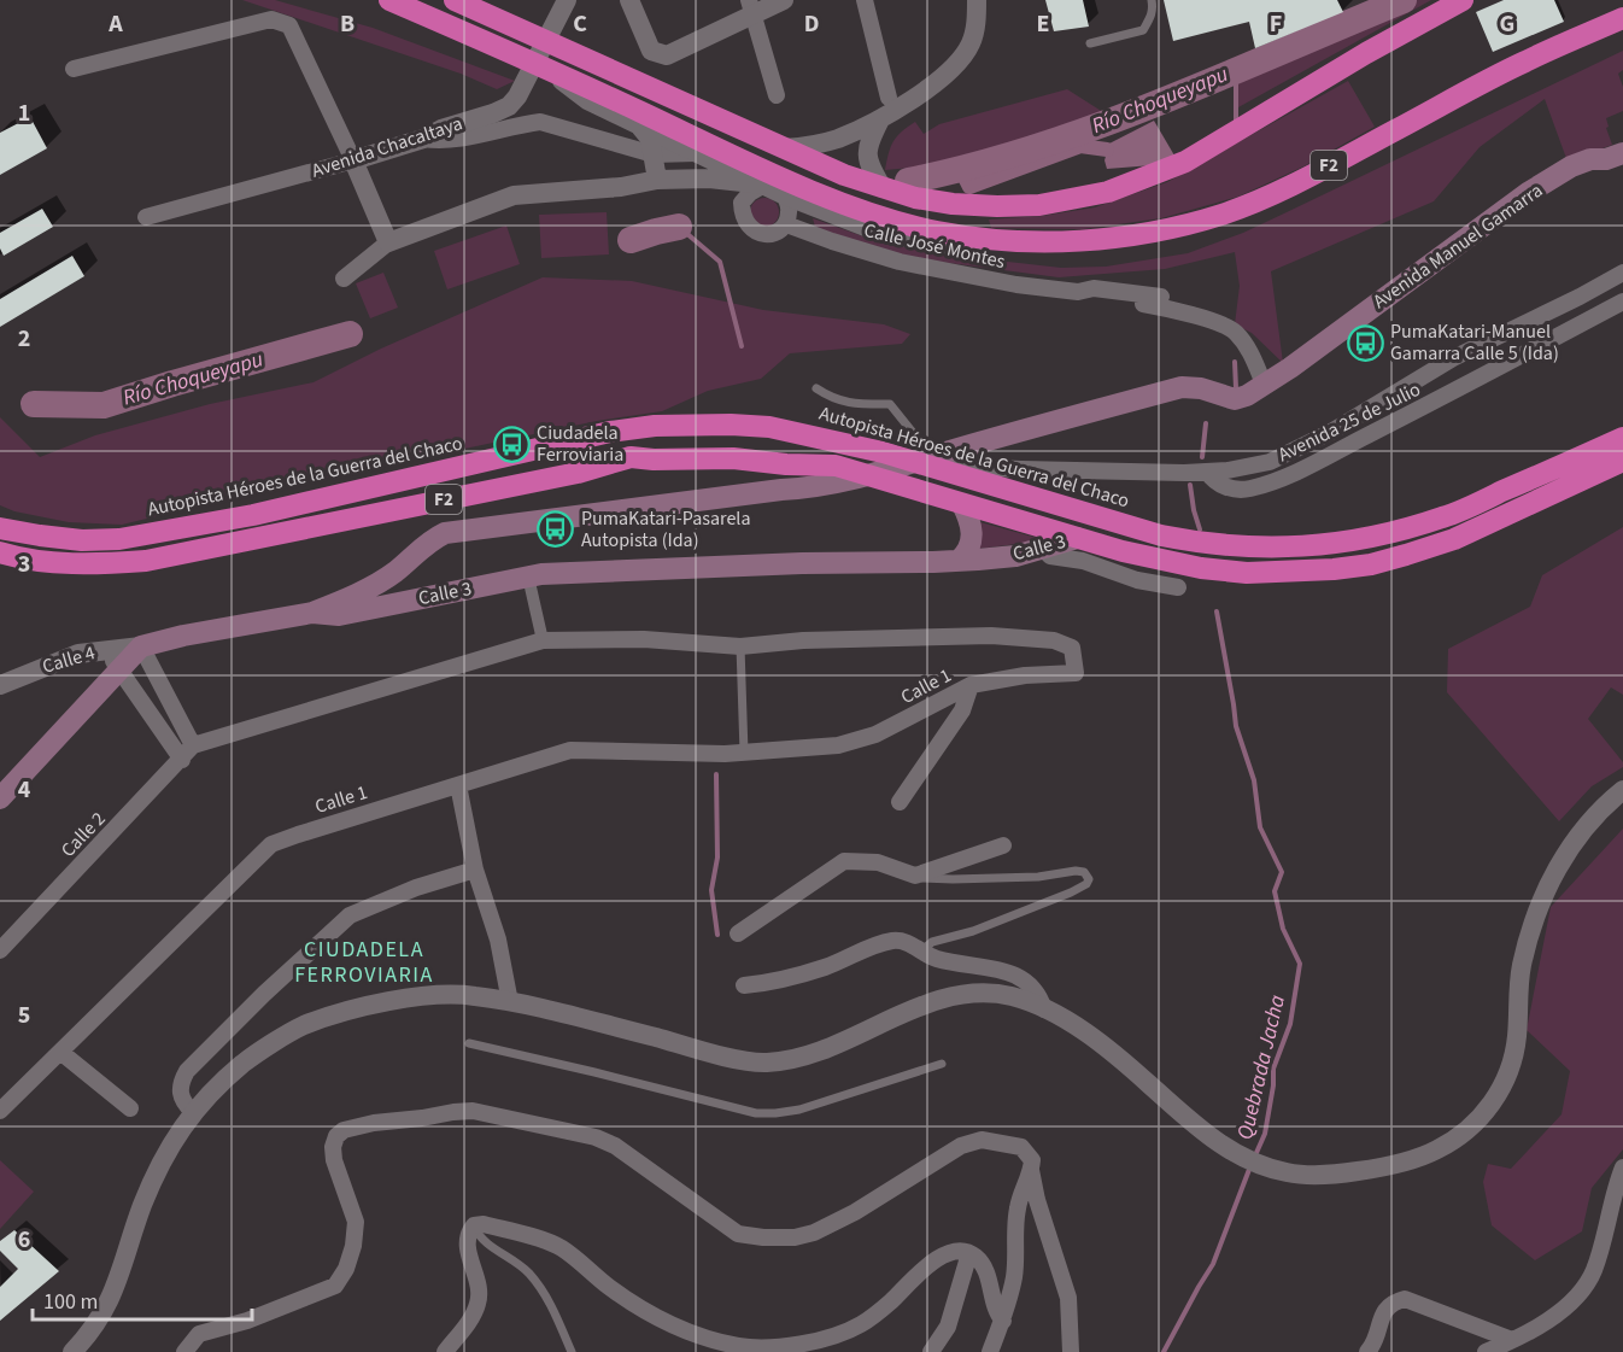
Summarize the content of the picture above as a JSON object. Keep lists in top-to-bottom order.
{
  "streets": {
    "highway": ["F2", "Autopista Héroes de la Guerra del Chaco"],
    "main road": ["Avenida Manuel Gamarra", "Calle 3"],
    "street": [
      "Avenida Chacaltaya",
      "Calle José Montes",
      "Avenida 25 de Julio",
      "Calle 4",
      "Calle 1",
      "Calle 2"
    ]
  },
  "crossings": [
    ["F2", "Calle 3"],
    ["Calle José Montes", "Avenida Manuel Gamarra"],
    ["Avenida Manuel Gamarra", "Avenida 25 de Julio"],
    ["Avenida Manuel Gamarra", "Calle 3"],
    ["Calle 3", "Calle 4"],
    ["Calle 1", "Calle 2"]
  ],
  "districts": ["CIUDADELA FERROVIARIA"],
  "water": ["Río Choqueyapu", "Quebrada Jacha"],
  "places": {
    "bus stop": ["PumaKatari-Manuel Gamarra Calle 5 (Ida)", "Ciudadela Ferroviaria", "PumaKatari-Pasarela Autopista (Ida)"]
  },
  "scale_bar": "100 m",
  "grid": {
    "columns": [
      "A",
      "B",
      "C",
      "D",
      "E",
      "F",
      "G"
    ],
    "rows": [
      "1",
      "2",
      "3",
      "4",
      "5",
      "6"
    ]
  }
}
